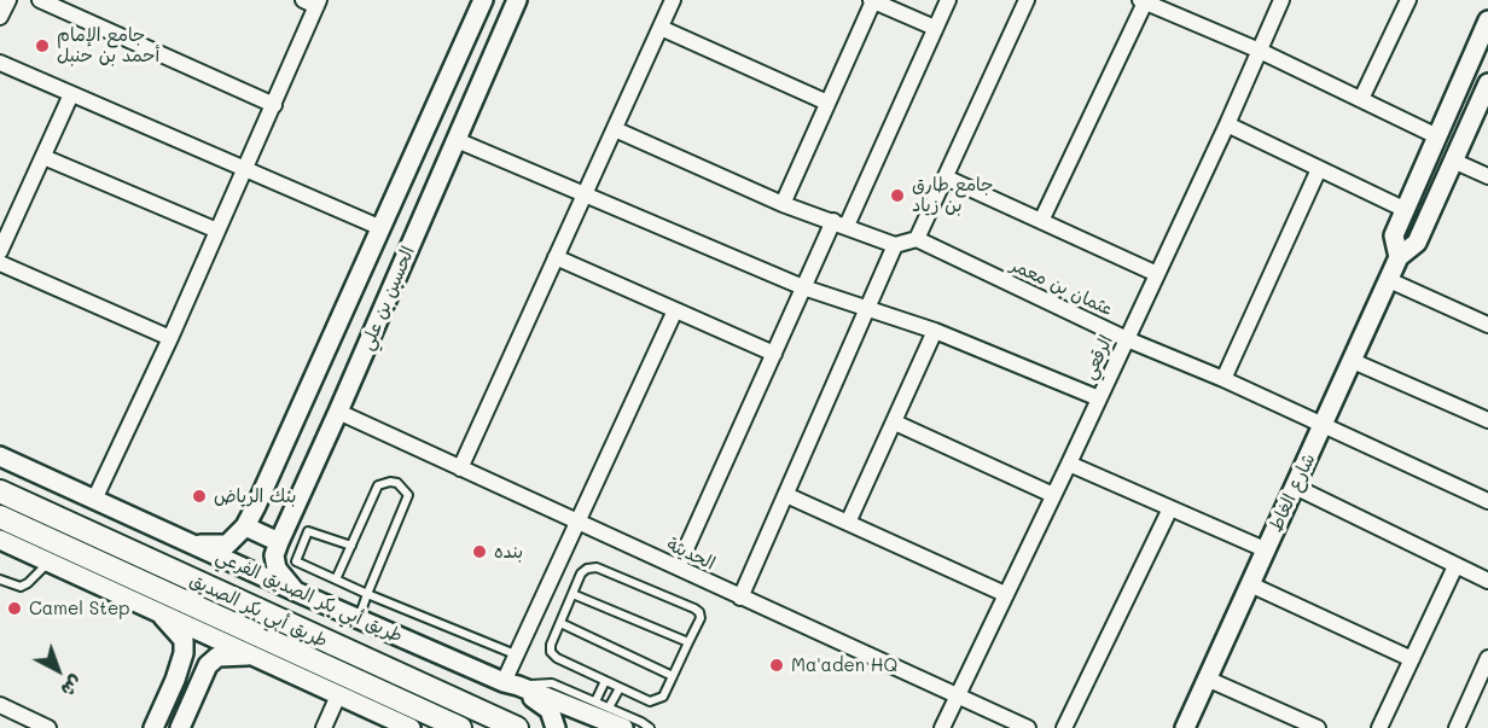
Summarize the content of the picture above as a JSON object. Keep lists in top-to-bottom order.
{
  "streets": {
    "main road": ["طريق أبي بكر الصديق"],
    "street": [
      "عثمان بن معمر",
      "الحسين بن علي",
      "الرقعي",
      "شارع الغاط",
      "الحديثة",
      "طريق أبي بكر الصديق الفرعي"
    ]
  },
  "crossings": [
    ["عثمان بن معمر", "الرقعي"],
    ["عثمان بن معمر", "شارع الغاط"],
    ["الحسين بن علي", "الحديثة"],
    ["الحسين بن علي", "طريق أبي بكر الصديق الفرعي"],
    ["الرقعي", "الحديثة"]
  ],
  "places": [
    "جامع الإمام أحمد بن حنبل",
    "جامع طارق بن زياد",
    "بنك الرياض",
    "بنده",
    "Camel Step",
    "Ma'aden HQ"
  ],
  "north": "bottom right"
}
